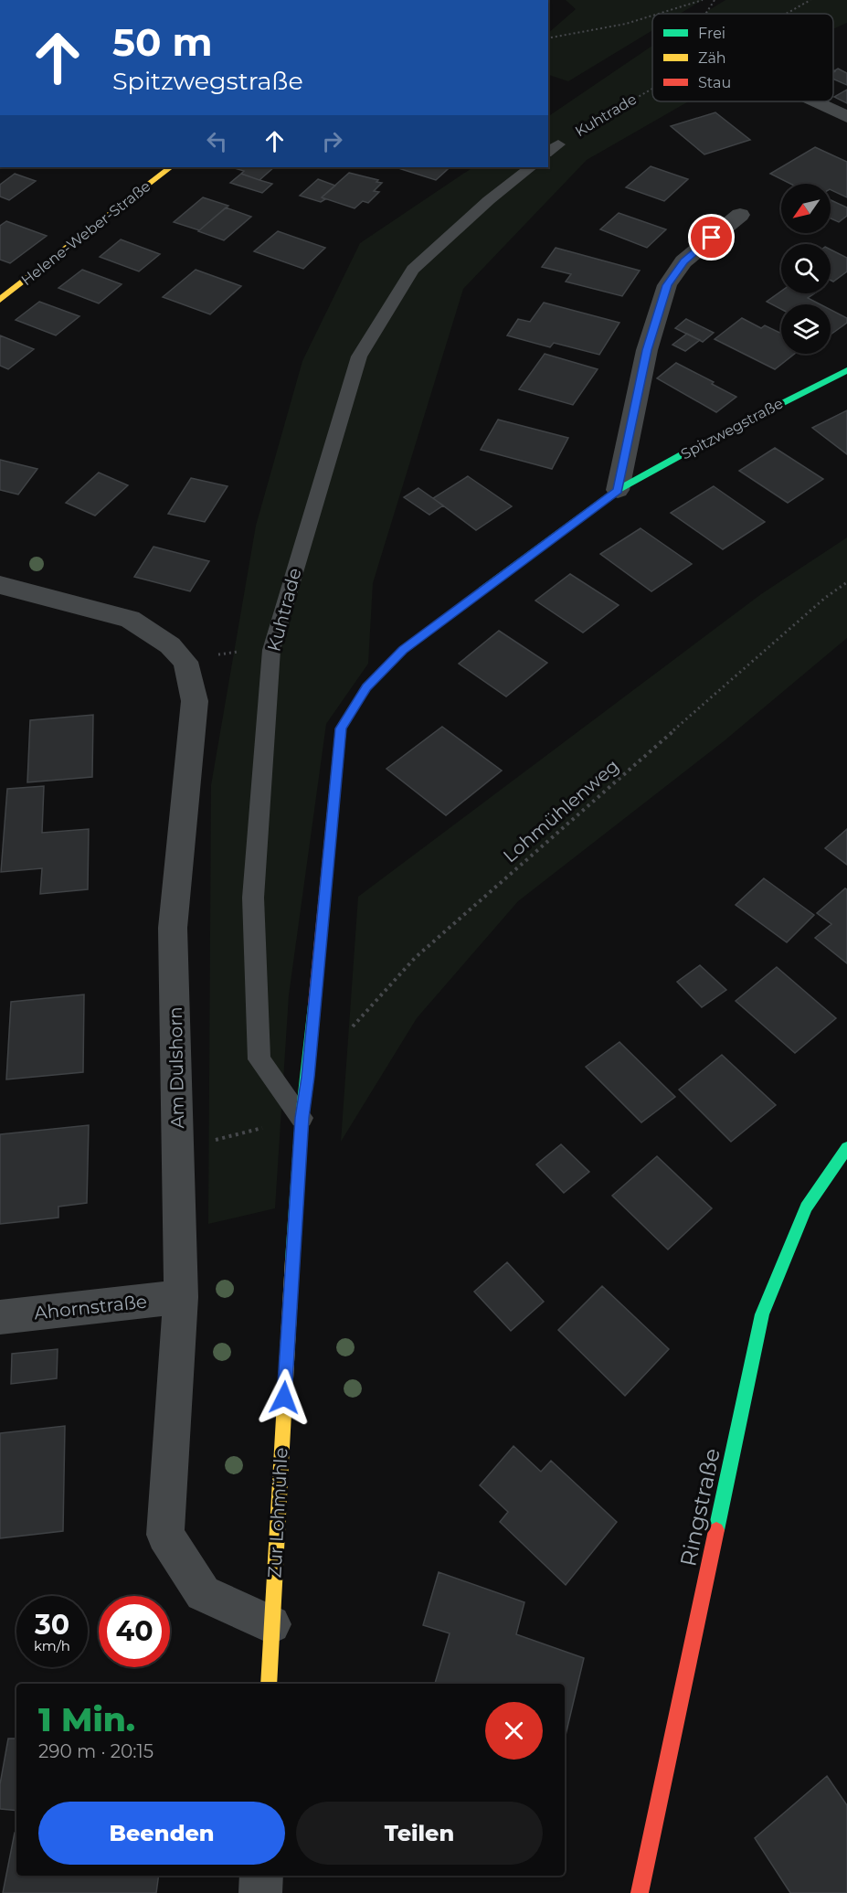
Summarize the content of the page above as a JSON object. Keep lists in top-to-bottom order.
{
  "streets": {
    "street": [
      "Helene-Weber-Straße",
      "Spitzwegstraße",
      "Am Dulshorn",
      "Ahornstraße",
      "Ringstraße",
      "Zur Lohmühle"
    ],
    "lane": ["Kuhtrade"],
    "path": ["Lohmühlenweg"]
  },
  "crossings": [
    ["Kuhtrade", "Zur Lohmühle"],
    ["Spitzwegstraße", "Lohmühlenweg"],
    ["Spitzwegstraße", "Zur Lohmühle"],
    ["Lohmühlenweg", "Zur Lohmühle"],
    ["Am Dulshorn", "Ahornstraße"],
    ["Am Dulshorn", "Zur Lohmühle"]
  ],
  "legend": ["Frei", "Zäh", "Stau"],
  "north": "bottom left",
  "page": {
    "turn": ["50 m", "Spitzwegstraße"],
    "speed": "30 km/h",
    "limit": "40",
    "heading": ["1 Min.", "290 m · 20:15"],
    "buttons": ["Beenden", "Teilen"]
  }
}
